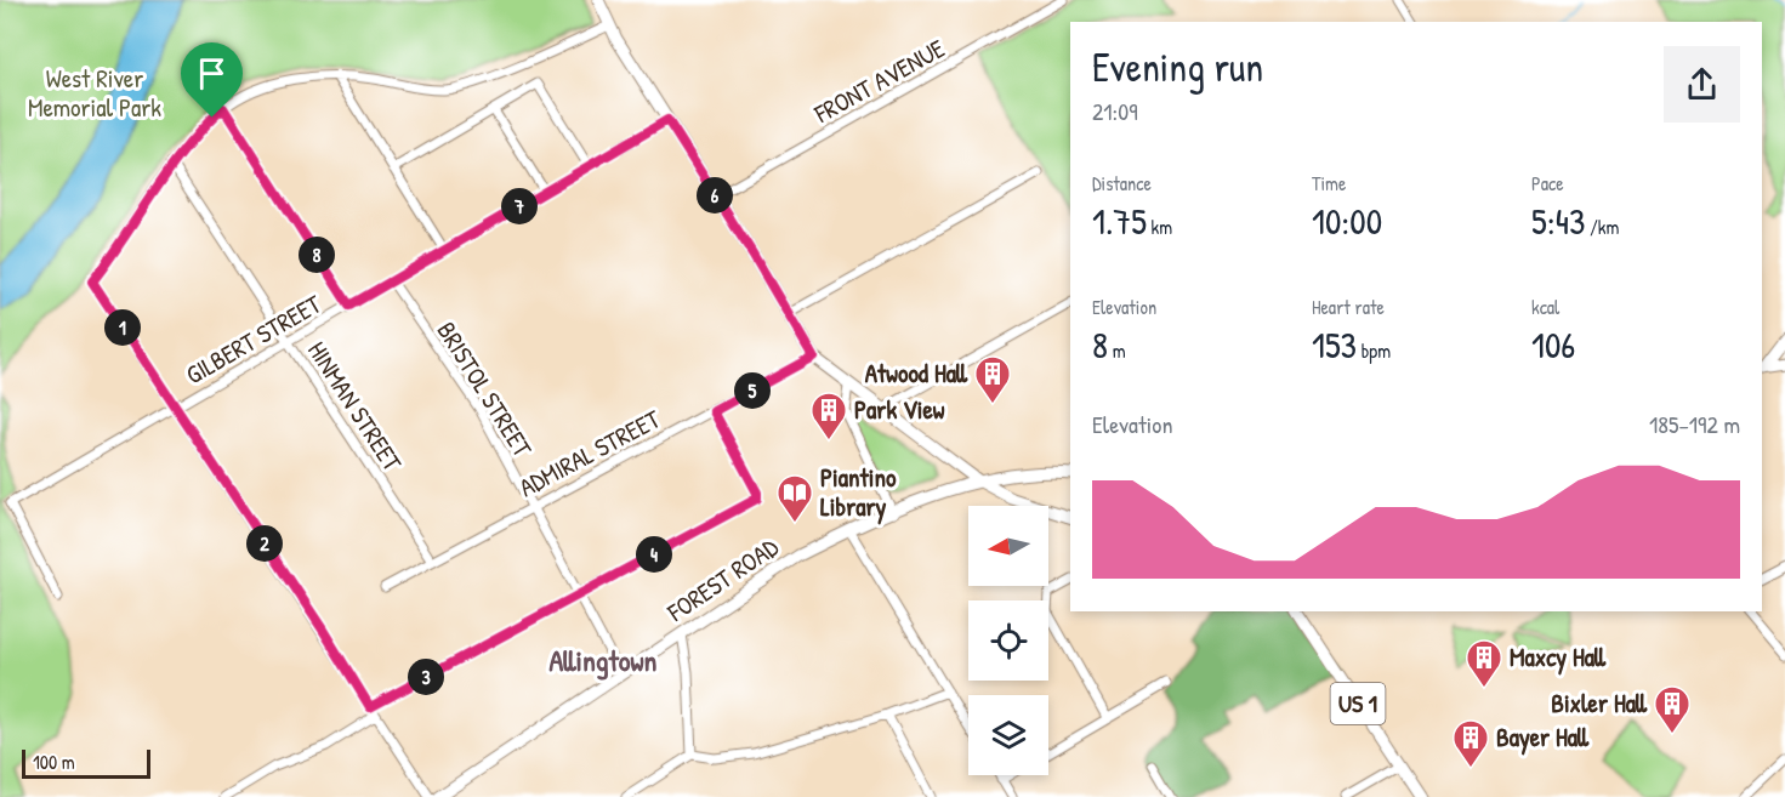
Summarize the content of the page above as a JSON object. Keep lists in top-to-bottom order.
{
  "streets": {
    "main road": ["FOREST ROAD", "US 1"],
    "street": [
      "FRONT AVENUE",
      "GILBERT STREET",
      "BRISTOL STREET",
      "HINMAN STREET",
      "ADMIRAL STREET"
    ]
  },
  "crossings": [
    ["GILBERT STREET", "BRISTOL STREET"],
    ["GILBERT STREET", "HINMAN STREET"],
    ["BRISTOL STREET", "ADMIRAL STREET"],
    ["BRISTOL STREET", "FOREST ROAD"],
    ["HINMAN STREET", "ADMIRAL STREET"]
  ],
  "districts": ["Allingtown"],
  "parks": ["West River Memorial Park"],
  "places": {
    "building": [
      "Atwood Hall",
      "Park View",
      "Maxcy Hall",
      "Bixler Hall",
      "Bayer Hall"
    ],
    "library": ["Piantino Library"]
  },
  "scale_bar": "100 m",
  "north": "left",
  "page": {
    "heading": ["Evening run", "21:09"],
    "stats": [
      ["Distance", "1.75 km"],
      ["Time", "10:00"],
      ["Pace", "5:43 /km"],
      ["Elevation", "8 m"],
      ["Heart rate", "153 bpm"],
      ["kcal", "106"]
    ],
    "pins": [
      "6",
      "7",
      "8",
      "1",
      "5",
      "2",
      "4",
      "3"
    ],
    "chart": ["Elevation", "185–192 m"],
    "scale": "100 m"
  }
}
